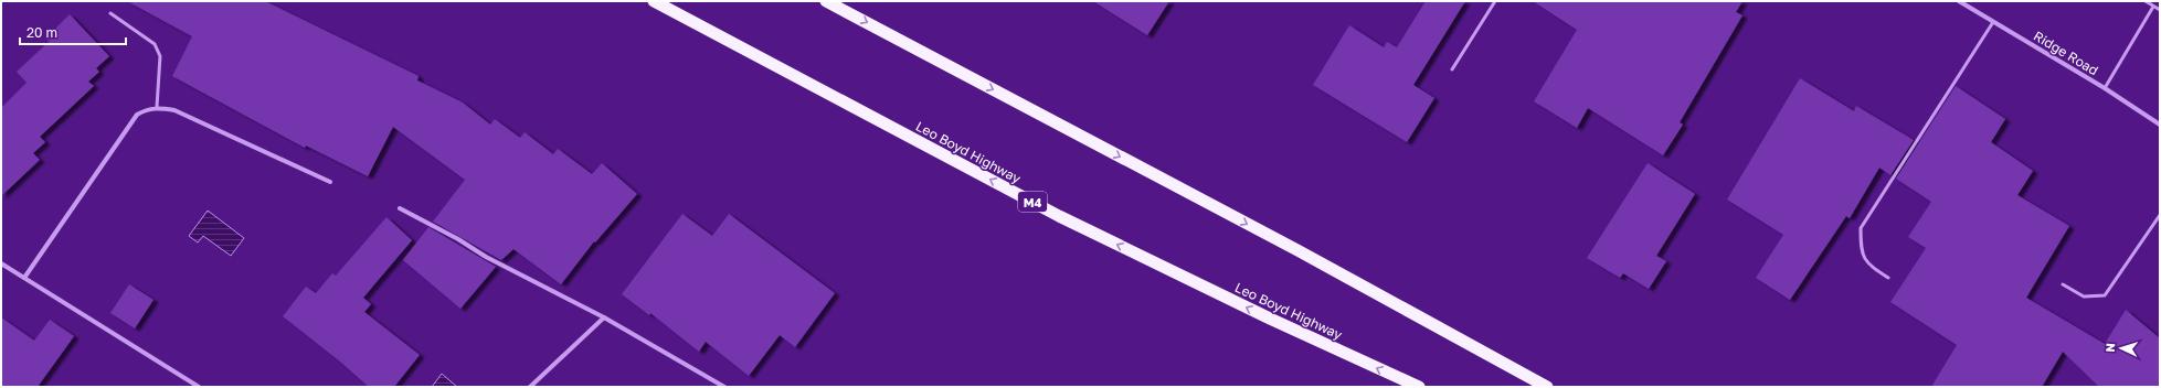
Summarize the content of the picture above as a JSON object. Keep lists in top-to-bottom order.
{
  "streets": {
    "highway": ["Leo Boyd Highway", "M4"],
    "street": ["Ridge Road"]
  },
  "scale_bar": "20 m",
  "north": "left"
}
